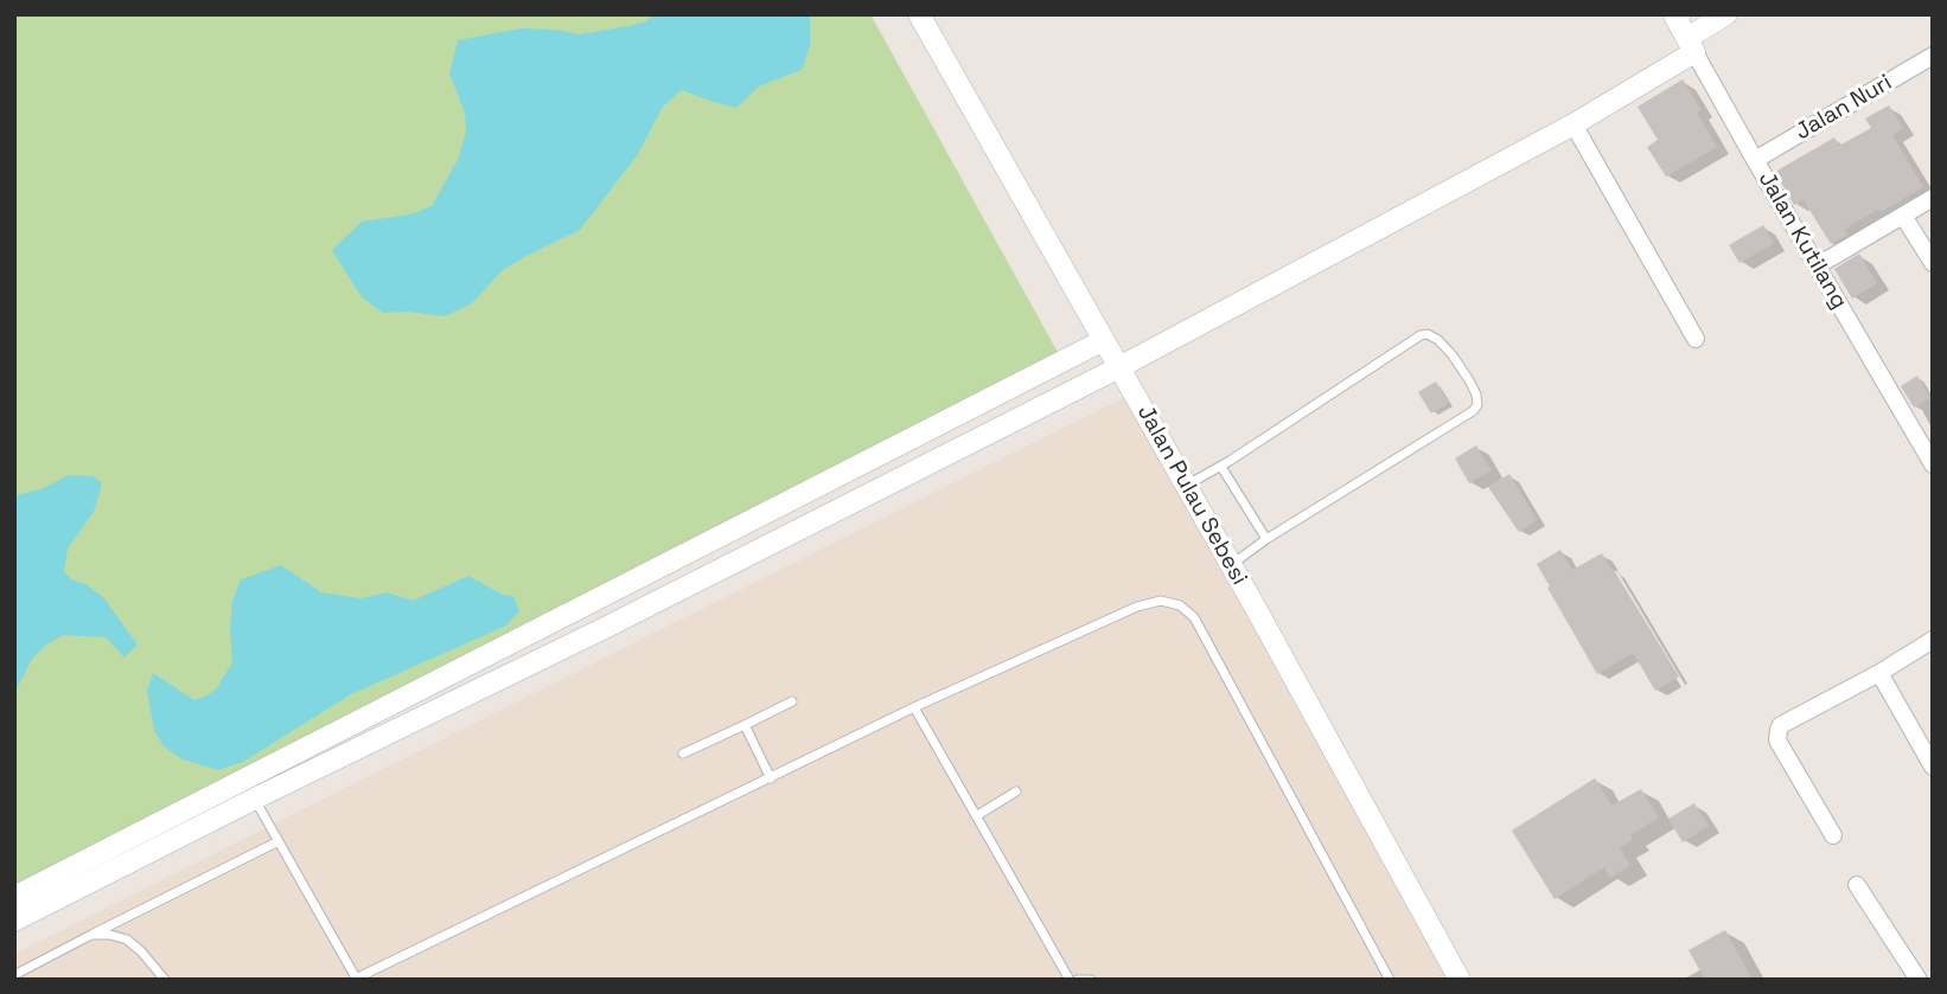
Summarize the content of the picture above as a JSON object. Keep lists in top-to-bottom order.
{
  "streets": {
    "street": ["Jalan Nuri", "Jalan Kutilang", "Jalan Pulau Sebesi"]
  },
  "crossings": [
    ["Jalan Nuri", "Jalan Kutilang"]
  ]
}
